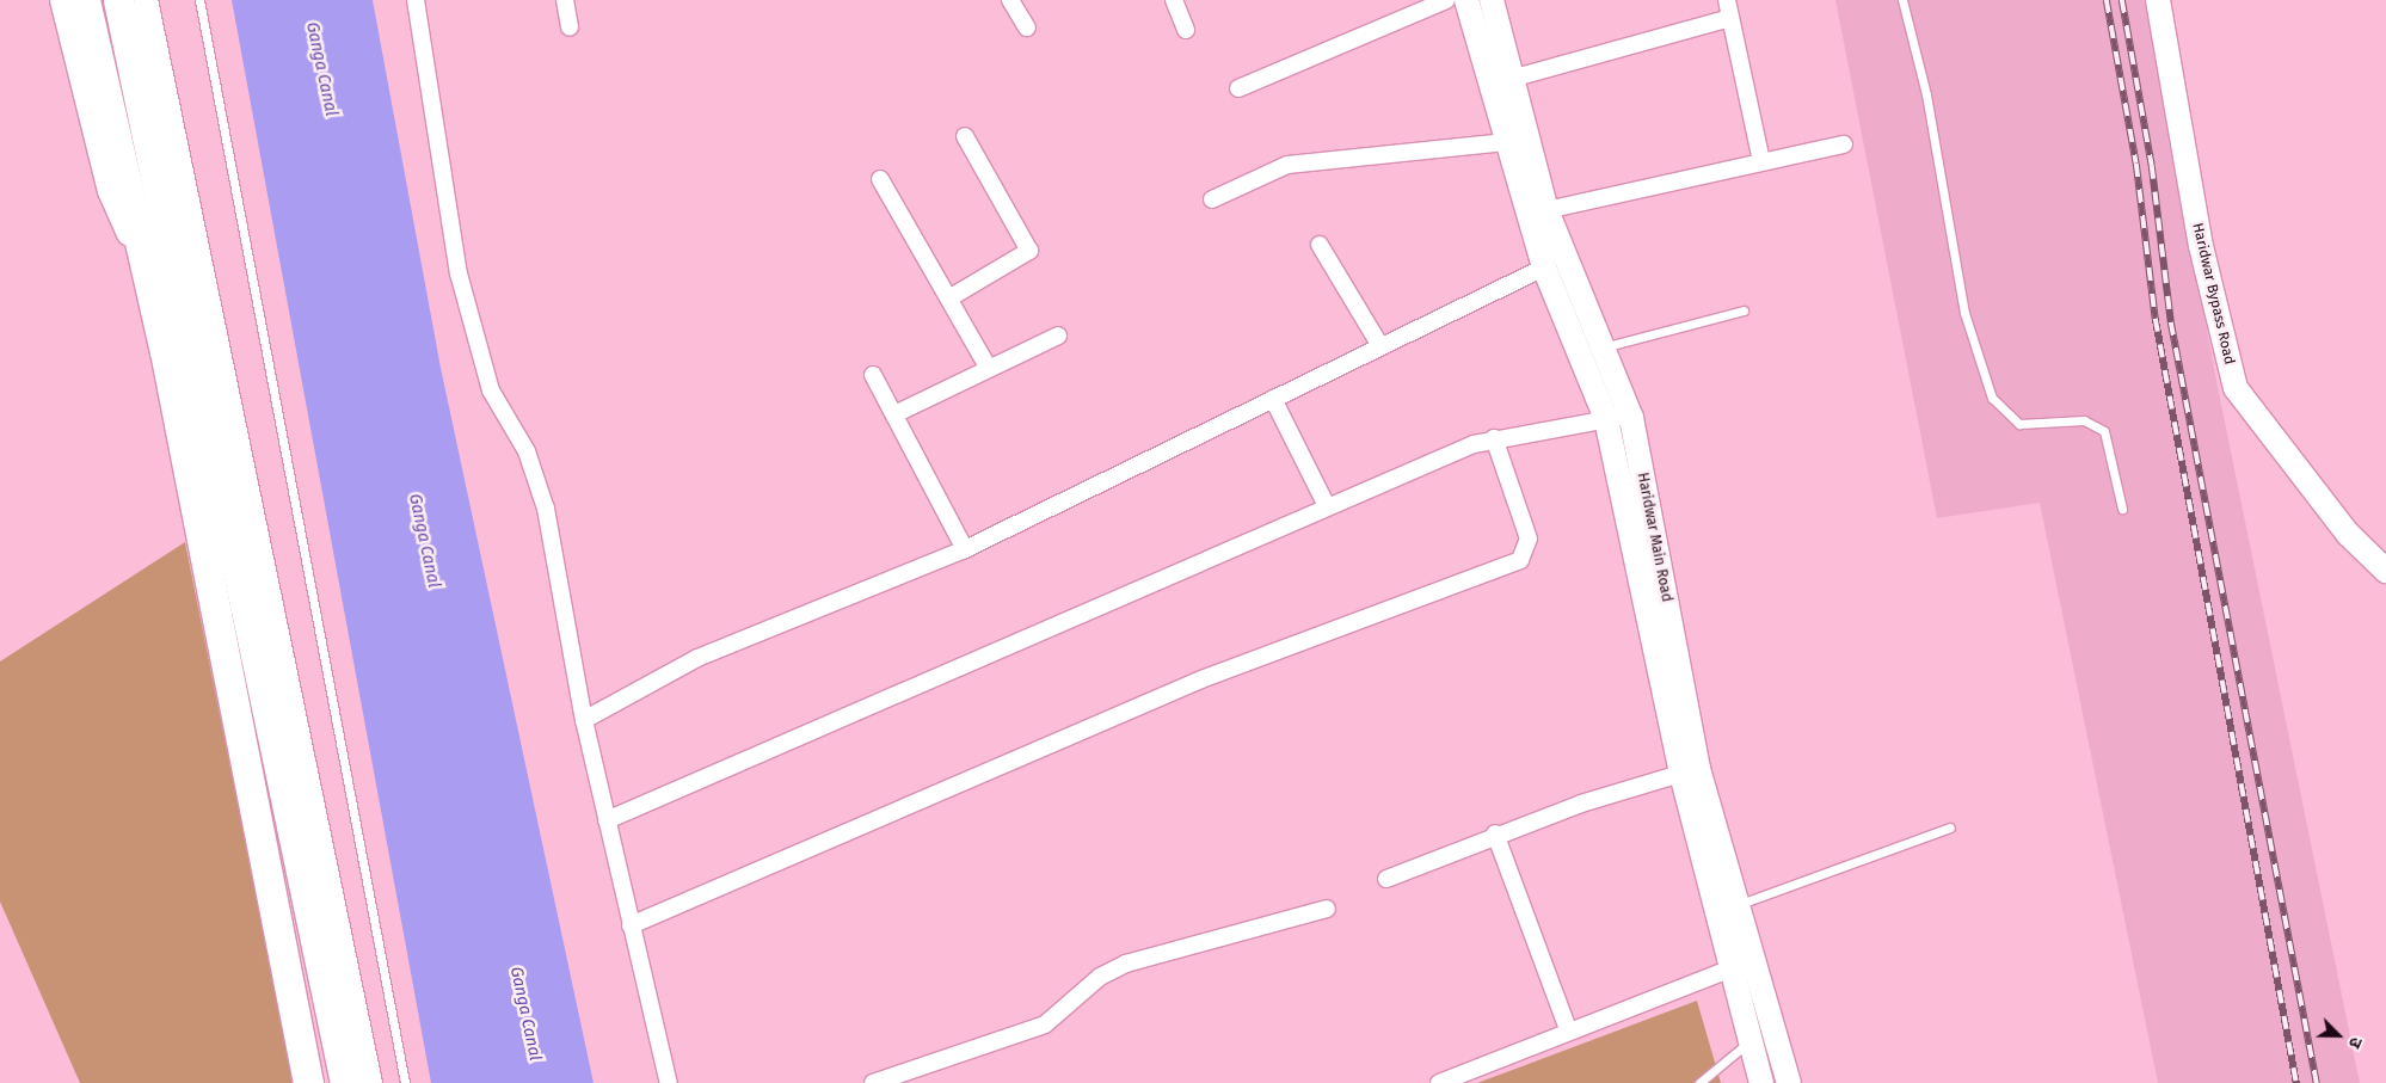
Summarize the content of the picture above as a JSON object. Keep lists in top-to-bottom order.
{
  "streets": {
    "main road": ["Haridwar Bypass Road", "Haridwar Main Road"]
  },
  "water": ["Ganga Canal"],
  "north": "bottom right"
}
